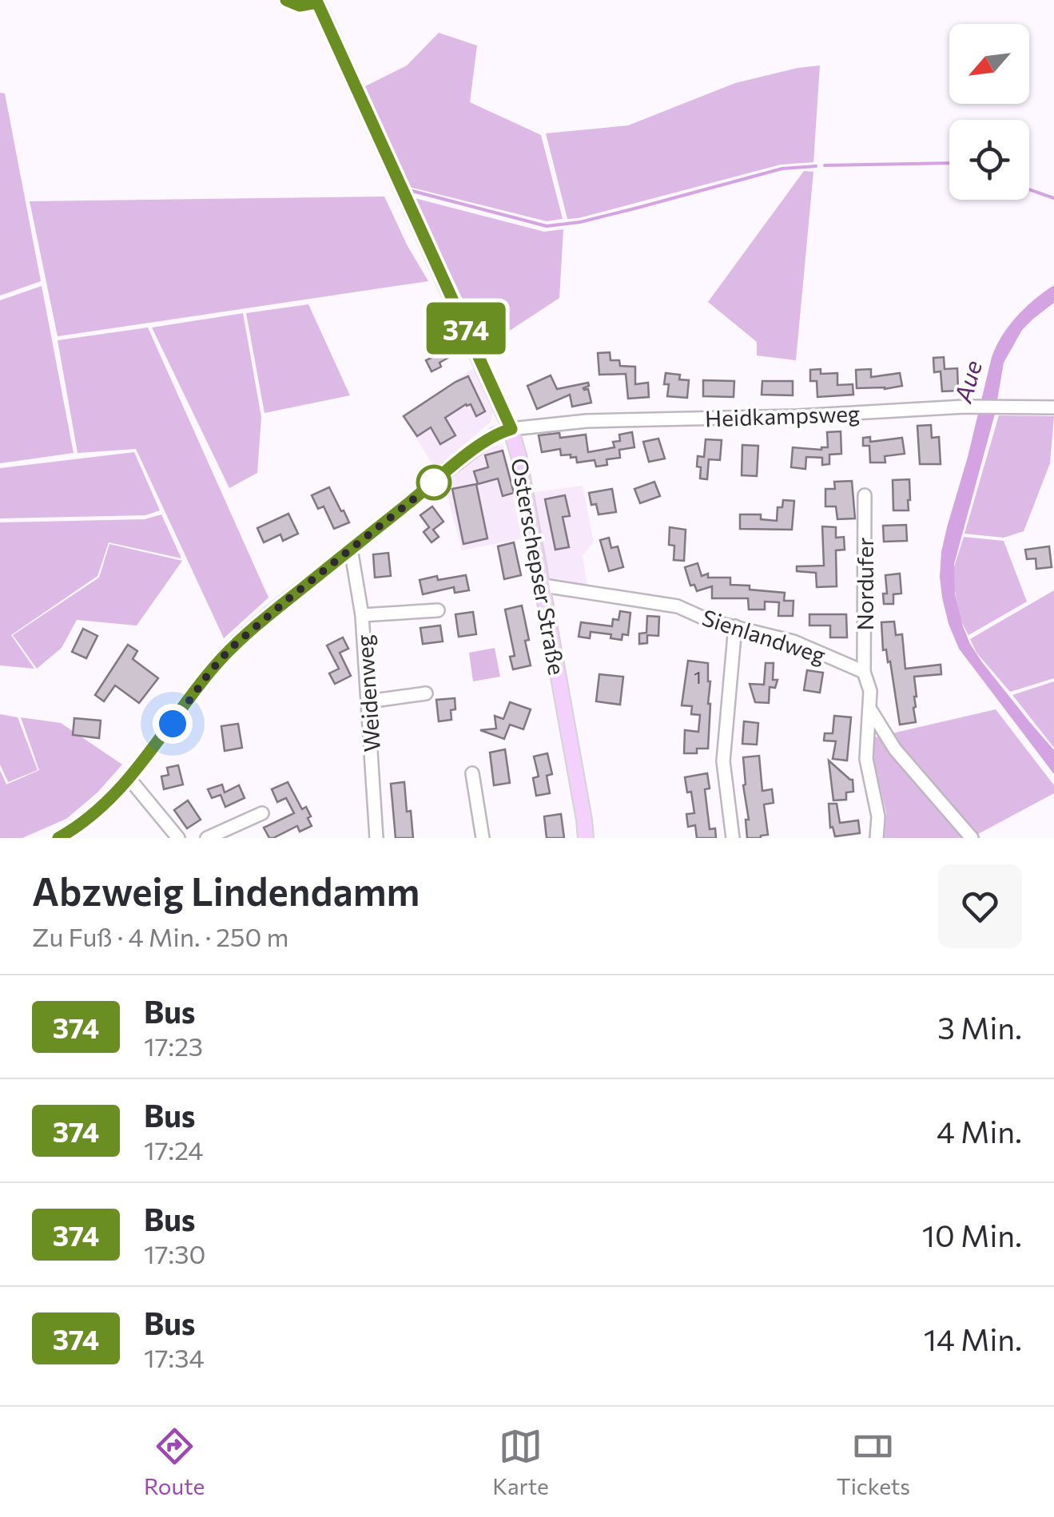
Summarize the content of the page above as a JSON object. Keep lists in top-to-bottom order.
{
  "streets": {
    "main road": ["Osterschepser Straße"],
    "street": [
      "Heidkampsweg",
      "Nordufer",
      "Sienlandweg",
      "Weidenweg"
    ]
  },
  "crossings": [
    ["Heidkampsweg", "Osterschepser Straße"],
    ["Osterschepser Straße", "Sienlandweg"],
    ["Nordufer", "Sienlandweg"]
  ],
  "water": ["Aue"],
  "lines": ["bus line 374"],
  "house_numbers": ["1"],
  "north": "bottom left",
  "page": {
    "on_map": "374",
    "heading": ["Abzweig Lindendamm", "Zu Fuß · 4 Min. · 250 m"],
    "list": [
      {
        "mark": "374",
        "name": "Bus",
        "note": "17:23",
        "value": "3 Min."
      },
      {
        "mark": "374",
        "name": "Bus",
        "note": "17:24",
        "value": "4 Min."
      },
      {
        "mark": "374",
        "name": "Bus",
        "note": "17:30",
        "value": "10 Min."
      },
      {
        "mark": "374",
        "name": "Bus",
        "note": "17:34",
        "value": "14 Min."
      }
    ],
    "tabs": ["Route", "Karte", "Tickets"]
  }
}
